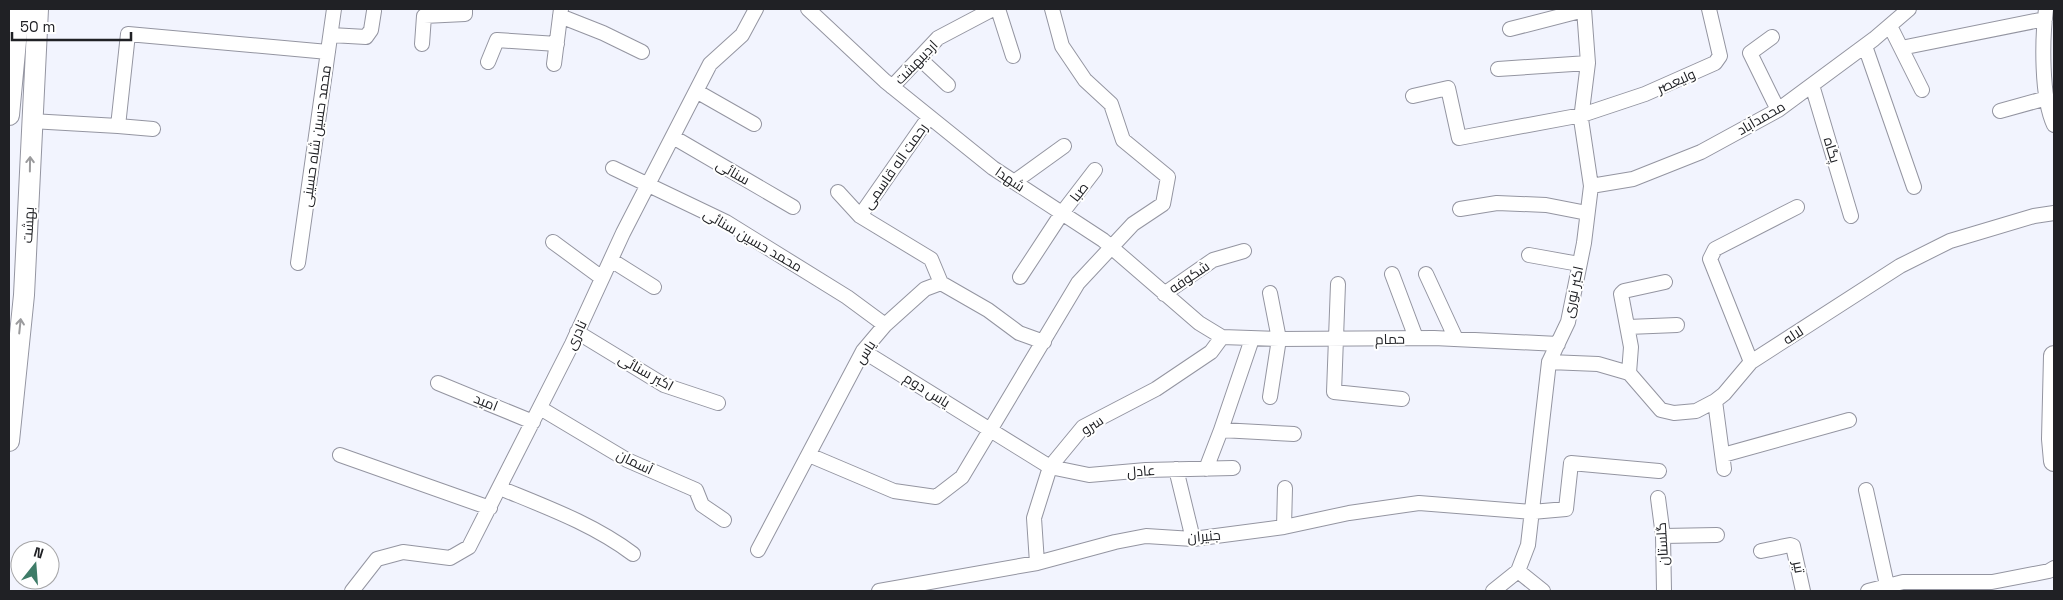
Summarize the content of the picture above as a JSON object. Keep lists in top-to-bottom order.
{
  "streets": {
    "main road": ["بهشت"],
    "street": [
      "اردیبهشت",
      "ولیعصر",
      "محمدآباد",
      "محمد حسین شاه حسینی",
      "پگاه",
      "رحمت اله قاسمی",
      "سنائی",
      "شهدا",
      "صبا",
      "محمد حسین سنائی",
      "شکوفه",
      "اکبر نوری",
      "نادری",
      "لاله",
      "حمام",
      "یاس",
      "اکبر سنائی",
      "یاس دوم",
      "امید",
      "سرو",
      "آسمان",
      "عادل",
      "جنیران",
      "گلستان",
      "تیر"
    ]
  },
  "crossings": [
    ["اردیبهشت", "شهدا"],
    ["ولیعصر", "اکبر نوری"],
    ["محمدآباد", "پگاه"],
    ["محمدآباد", "اکبر نوری"],
    ["رحمت اله قاسمی", "شهدا"],
    ["سنائی", "نادری"],
    ["شهدا", "صبا"],
    ["شهدا", "شکوفه"],
    ["شهدا", "حمام"],
    ["شهدا", "سرو"],
    ["محمد حسین سنائی", "نادری"],
    ["محمد حسین سنائی", "یاس"],
    ["اکبر نوری", "حمام"],
    ["اکبر نوری", "جنیران"],
    ["نادری", "اکبر سنائی"],
    ["نادری", "امید"],
    ["نادری", "آسمان"],
    ["حمام", "سرو"],
    ["یاس", "یاس دوم"],
    ["یاس دوم", "سرو"],
    ["یاس دوم", "عادل"],
    ["سرو", "عادل"],
    ["سرو", "جنیران"]
  ],
  "one_way": ["بهشت"],
  "scale_bar": "50 m",
  "north": "top"
}
